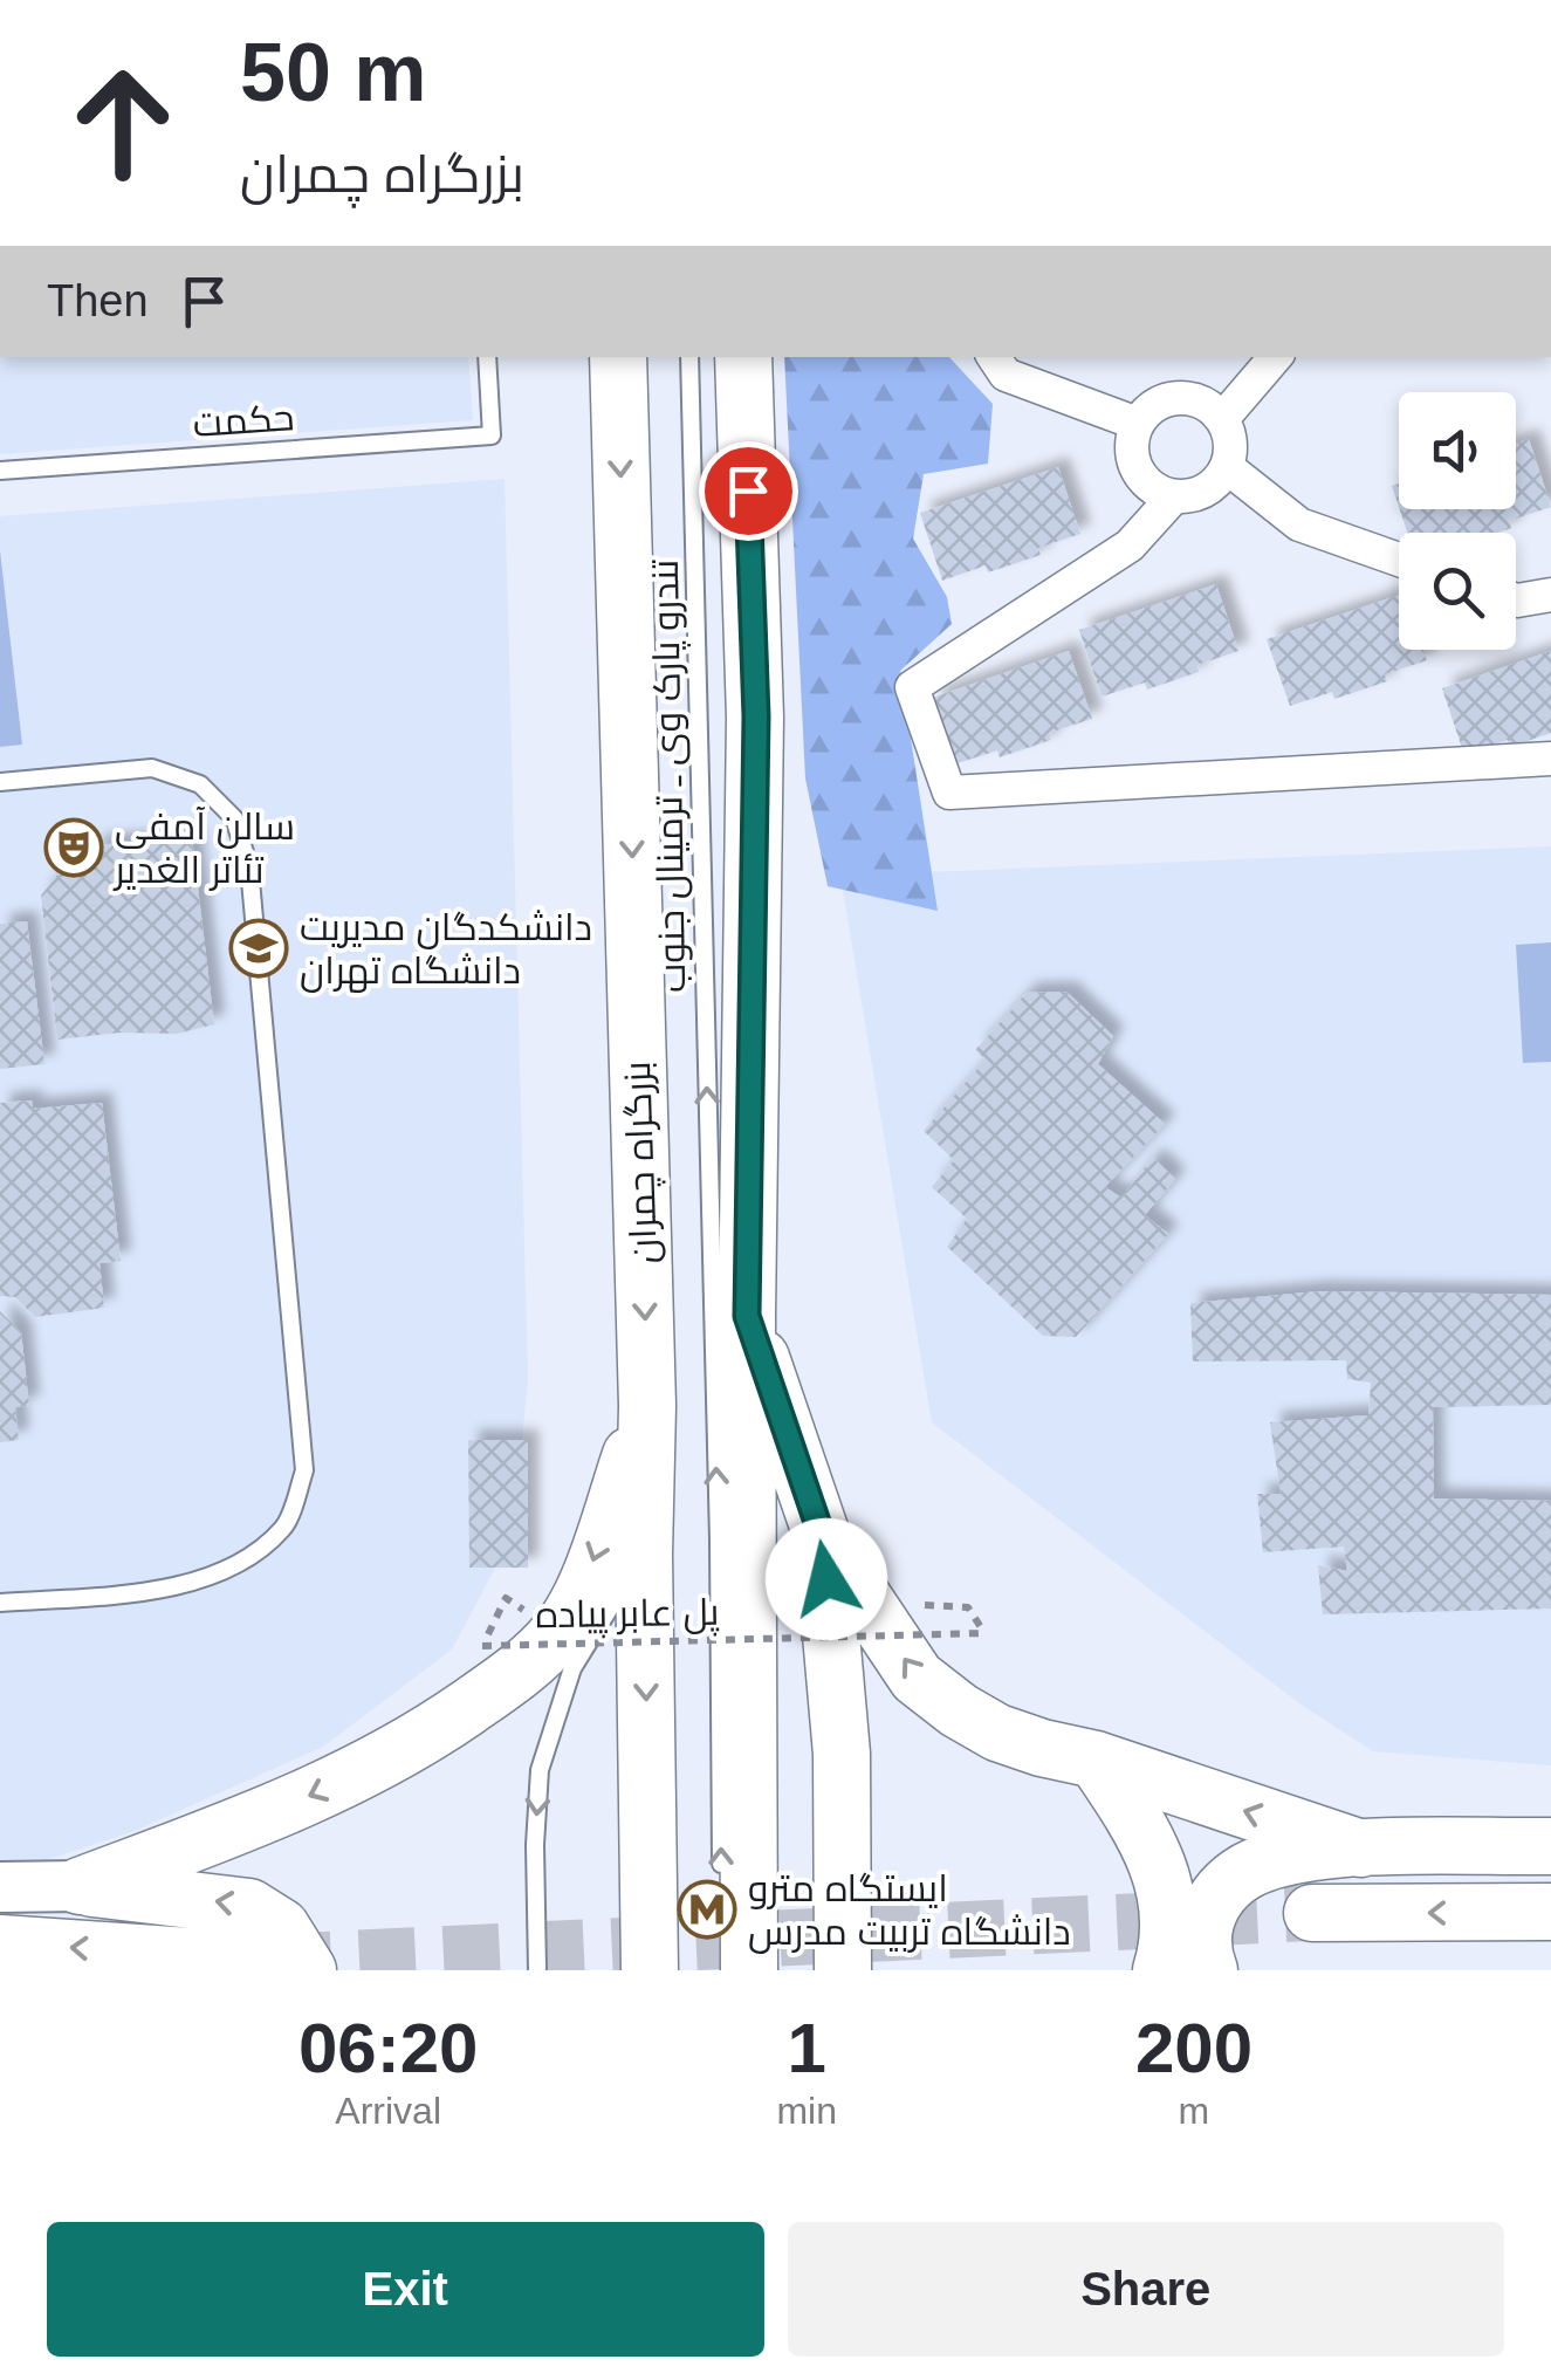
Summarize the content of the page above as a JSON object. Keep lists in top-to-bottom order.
{
  "streets": {
    "highway": ["بزرگراه چمران"],
    "lane": ["حکمت", "تندرو پارک وی ـ ترمینال جنوب"],
    "path": ["پل عابر پیاده"]
  },
  "one_way": ["تندرو پارک وی ـ ترمینال جنوب"],
  "places": {
    "theatre": ["سالن آمفی تئاتر الغدير"],
    "school or university": ["دانشکدگان مدیریت دانشگاه تهران"],
    "metro station": ["ایستگاه مترو دانشگاه تربیت مدرس"]
  },
  "page": {
    "turn": ["50 m", "بزرگراه چمران"],
    "then": "Then",
    "eta": [
      "06:20",
      "Arrival",
      "1",
      "min",
      "200",
      "m"
    ],
    "buttons": ["Exit", "Share"]
  }
}
